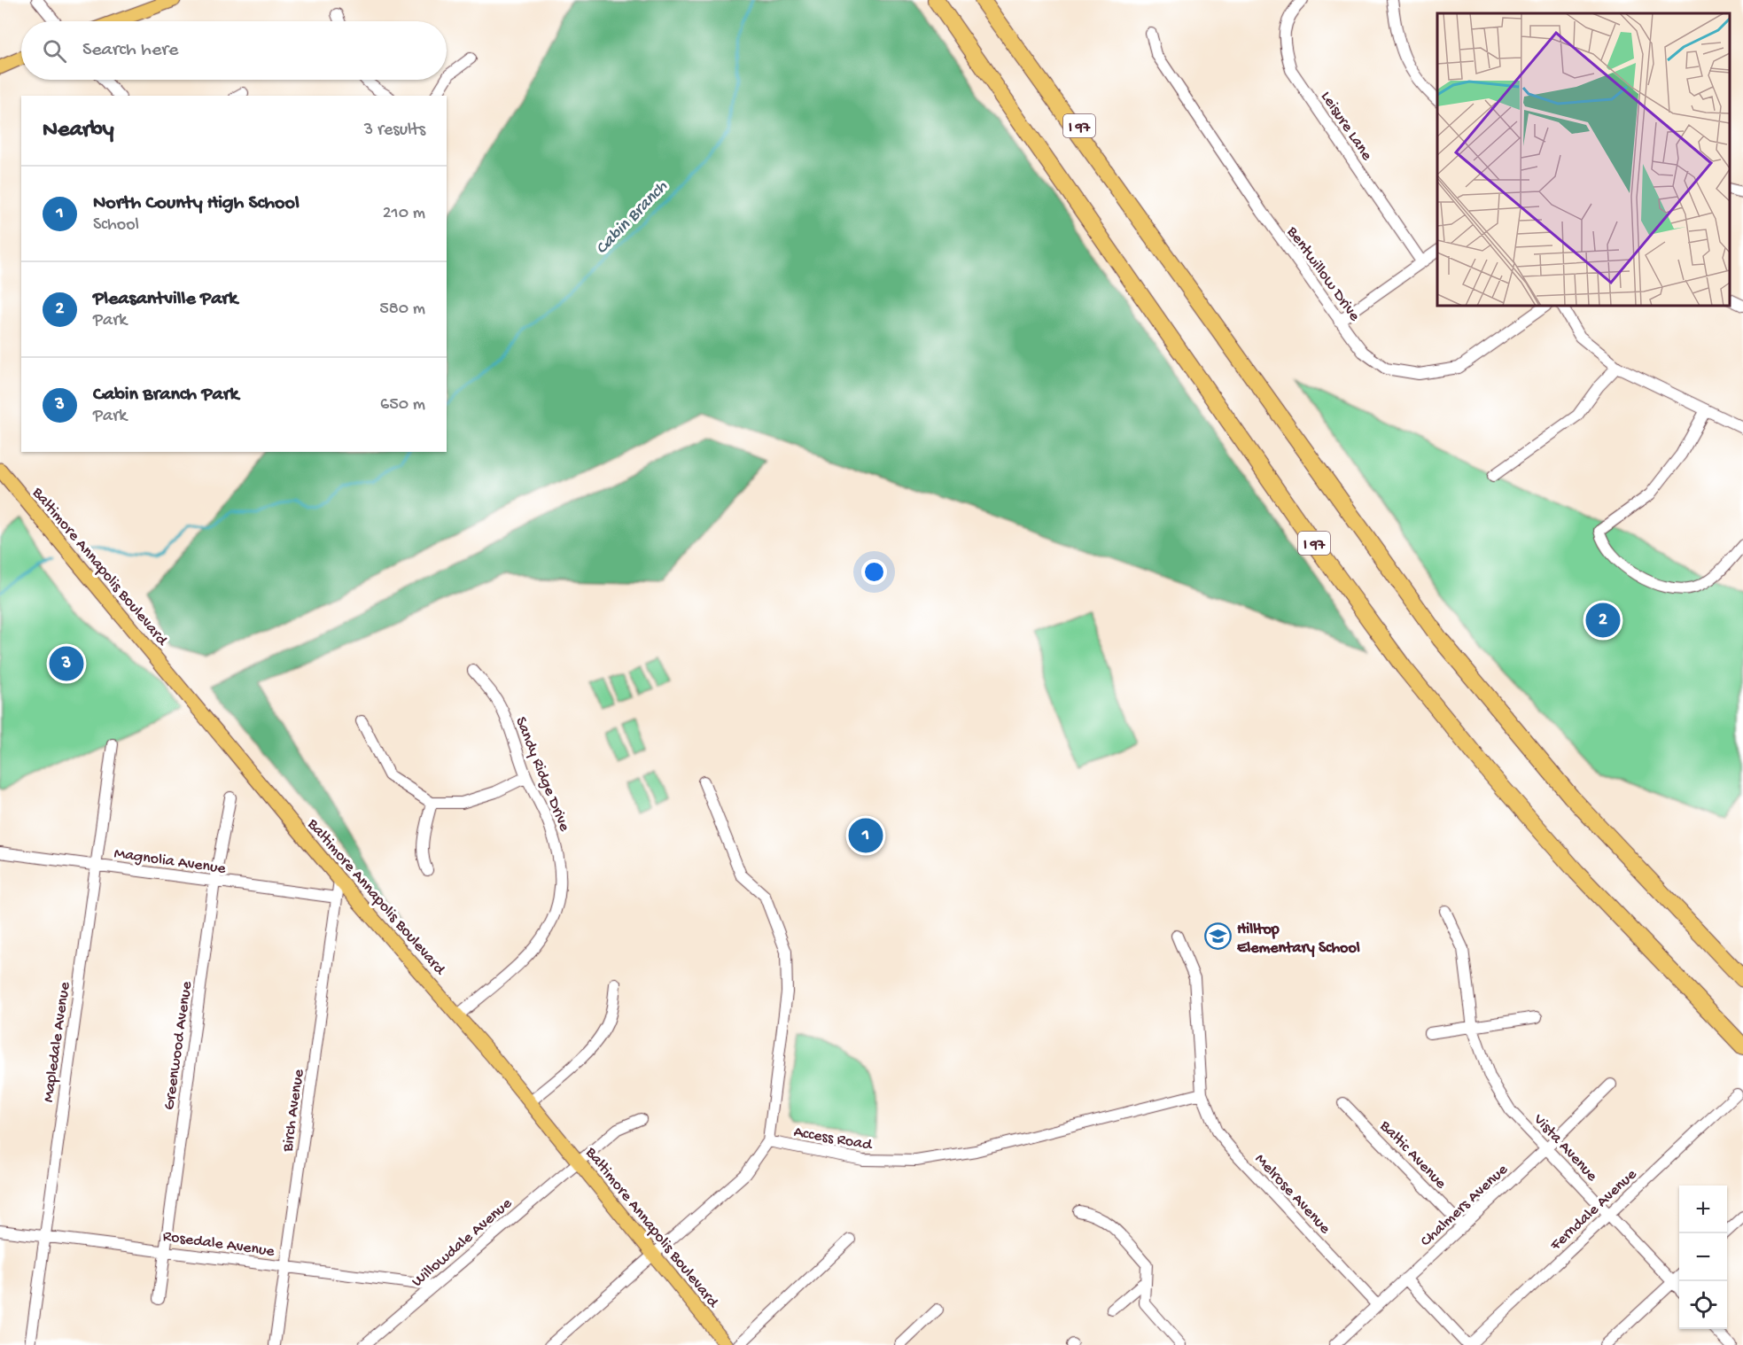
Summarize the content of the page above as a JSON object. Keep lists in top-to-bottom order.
{
  "streets": {
    "highway": ["I 97"],
    "main road": ["Baltimore Annapolis Boulevard"],
    "street": [
      "Leisure Lane",
      "Bentwillow Drive",
      "Sandy Ridge Drive",
      "Magnolia Avenue",
      "Mapledale Avenue",
      "Greenwood Avenue",
      "Birch Avenue",
      "Access Road",
      "Vista Avenue",
      "Baltic Avenue",
      "Melrose Avenue",
      "Chalmers Avenue",
      "Ferndale Avenue",
      "Willowdale Avenue",
      "Rosedale Avenue"
    ]
  },
  "crossings": [
    ["Baltimore Annapolis Boulevard", "Sandy Ridge Drive"],
    ["Baltimore Annapolis Boulevard", "Birch Avenue"],
    ["Baltimore Annapolis Boulevard", "Willowdale Avenue"],
    ["Magnolia Avenue", "Mapledale Avenue"],
    ["Magnolia Avenue", "Greenwood Avenue"],
    ["Magnolia Avenue", "Birch Avenue"],
    ["Mapledale Avenue", "Rosedale Avenue"],
    ["Greenwood Avenue", "Rosedale Avenue"],
    ["Birch Avenue", "Rosedale Avenue"],
    ["Access Road", "Melrose Avenue"],
    ["Vista Avenue", "Chalmers Avenue"],
    ["Vista Avenue", "Ferndale Avenue"],
    ["Baltic Avenue", "Chalmers Avenue"],
    ["Melrose Avenue", "Chalmers Avenue"],
    ["Willowdale Avenue", "Rosedale Avenue"]
  ],
  "water": ["Cabin Branch"],
  "places": {
    "school or university": ["Hilltop Elementary School"]
  },
  "page": {
    "search": "Search here",
    "heading": ["Nearby", "3 results"],
    "list": [
      {
        "mark": "1",
        "name": "North County High School",
        "note": "School",
        "value": "210 m"
      },
      {
        "mark": "2",
        "name": "Pleasantville Park",
        "note": "Park",
        "value": "580 m"
      },
      {
        "mark": "3",
        "name": "Cabin Branch Park",
        "note": "Park",
        "value": "650 m"
      }
    ],
    "pins": ["2", "3", "1"],
    "map_buttons": ["+", "−"]
  }
}
